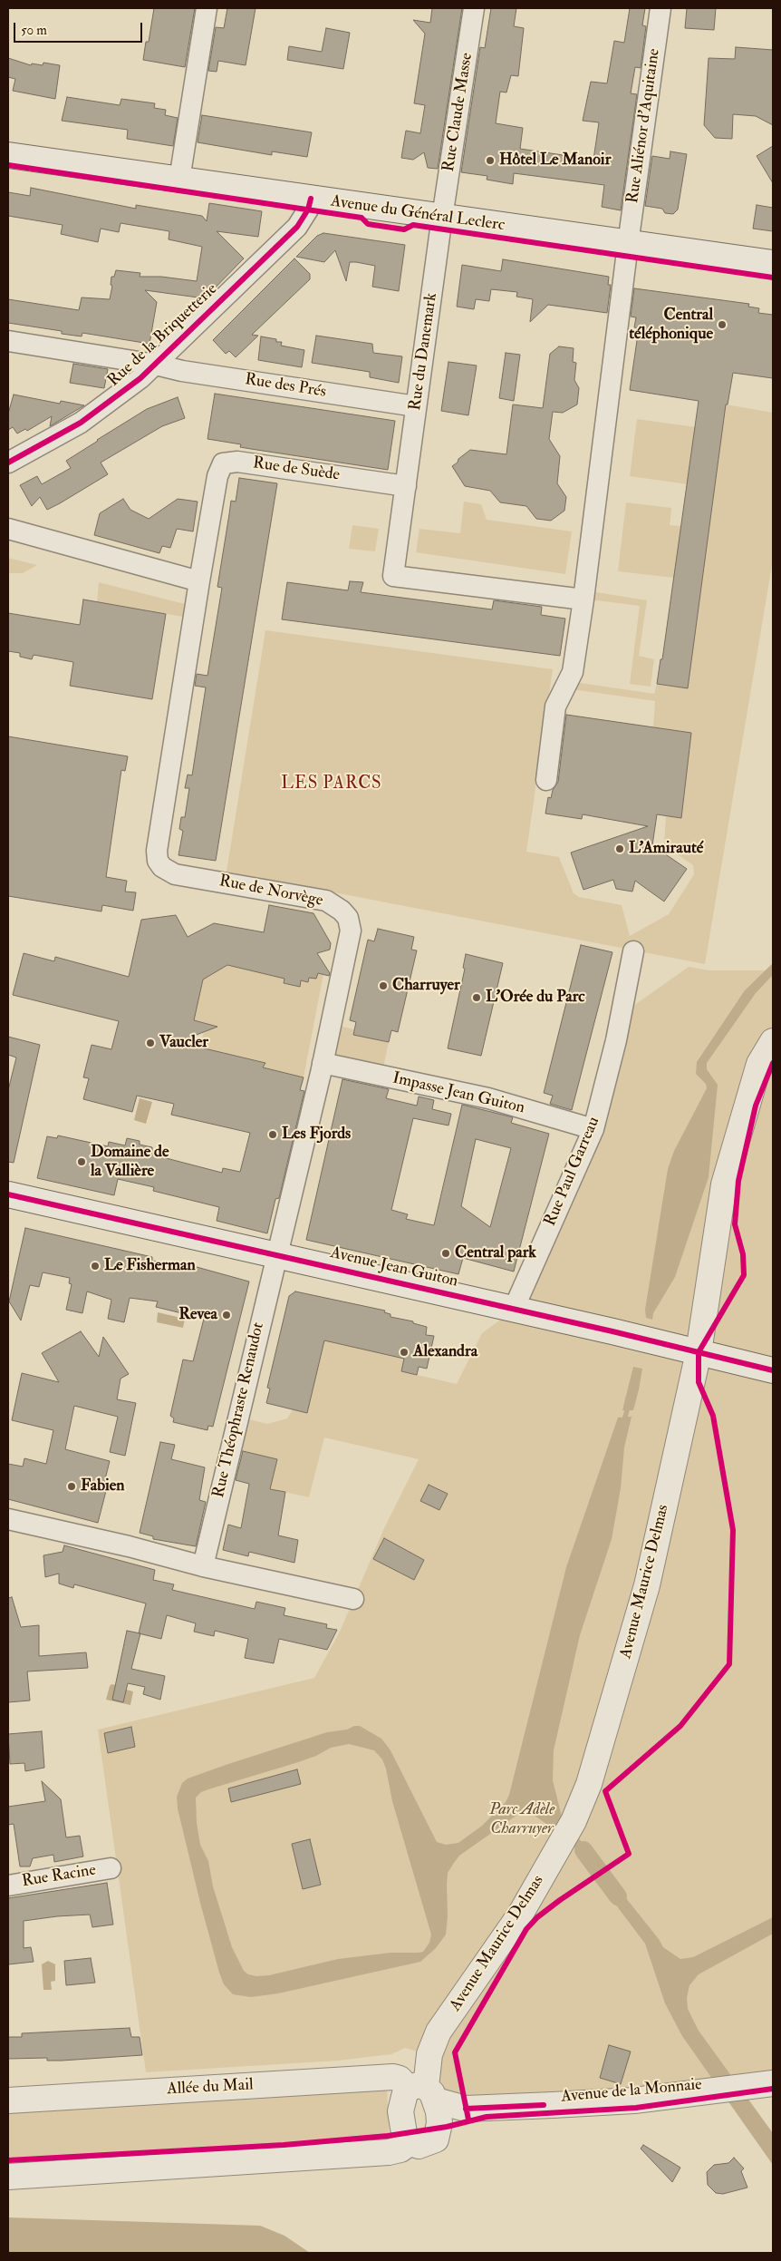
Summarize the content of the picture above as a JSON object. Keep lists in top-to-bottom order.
{
  "streets": {
    "street": [
      "Rue Claude Masse",
      "Rue Aliénor d'Aquitaine",
      "Avenue du Général Leclerc",
      "Rue de la Briquetterie",
      "Rue du Danemark",
      "Rue des Prés",
      "Rue de Suède",
      "Rue de Norvège",
      "Impasse Jean Guiton",
      "Rue Paul Garreau",
      "Avenue Jean Guiton",
      "Rue Théophraste Renaudot",
      "Avenue Maurice Delmas",
      "Rue Racine",
      "Allée du Mail",
      "Avenue de la Monnaie"
    ]
  },
  "crossings": [
    ["Rue Claude Masse", "Avenue du Général Leclerc"],
    ["Rue Claude Masse", "Rue du Danemark"],
    ["Rue Aliénor d'Aquitaine", "Avenue du Général Leclerc"],
    ["Avenue du Général Leclerc", "Rue de la Briquetterie"],
    ["Avenue du Général Leclerc", "Rue du Danemark"],
    ["Rue de la Briquetterie", "Rue des Prés"],
    ["Rue du Danemark", "Rue des Prés"],
    ["Rue du Danemark", "Rue de Suède"],
    ["Rue de Suède", "Rue de Norvège"],
    ["Rue de Norvège", "Impasse Jean Guiton"],
    ["Rue de Norvège", "Avenue Jean Guiton"],
    ["Rue de Norvège", "Rue Théophraste Renaudot"],
    ["Impasse Jean Guiton", "Rue Paul Garreau"],
    ["Rue Paul Garreau", "Avenue Jean Guiton"],
    ["Avenue Jean Guiton", "Rue Théophraste Renaudot"],
    ["Avenue Jean Guiton", "Avenue Maurice Delmas"],
    ["Avenue Maurice Delmas", "Allée du Mail"],
    ["Avenue Maurice Delmas", "Avenue de la Monnaie"],
    ["Allée du Mail", "Avenue de la Monnaie"]
  ],
  "districts": ["LES PARCS"],
  "parks": ["Parc Adèle Charruyer"],
  "places": [
    "Hôtel Le Manoir",
    "Central téléphonique",
    "L'Amirauté",
    "Charruyer",
    "L'Orée du Parc",
    "Vaucler",
    "Les Fjords",
    "Domaine de la Vallière",
    "Central park",
    "Le Fisherman",
    "Revea",
    "Alexandra",
    "Fabien"
  ],
  "scale_bar": "50 m"
}
